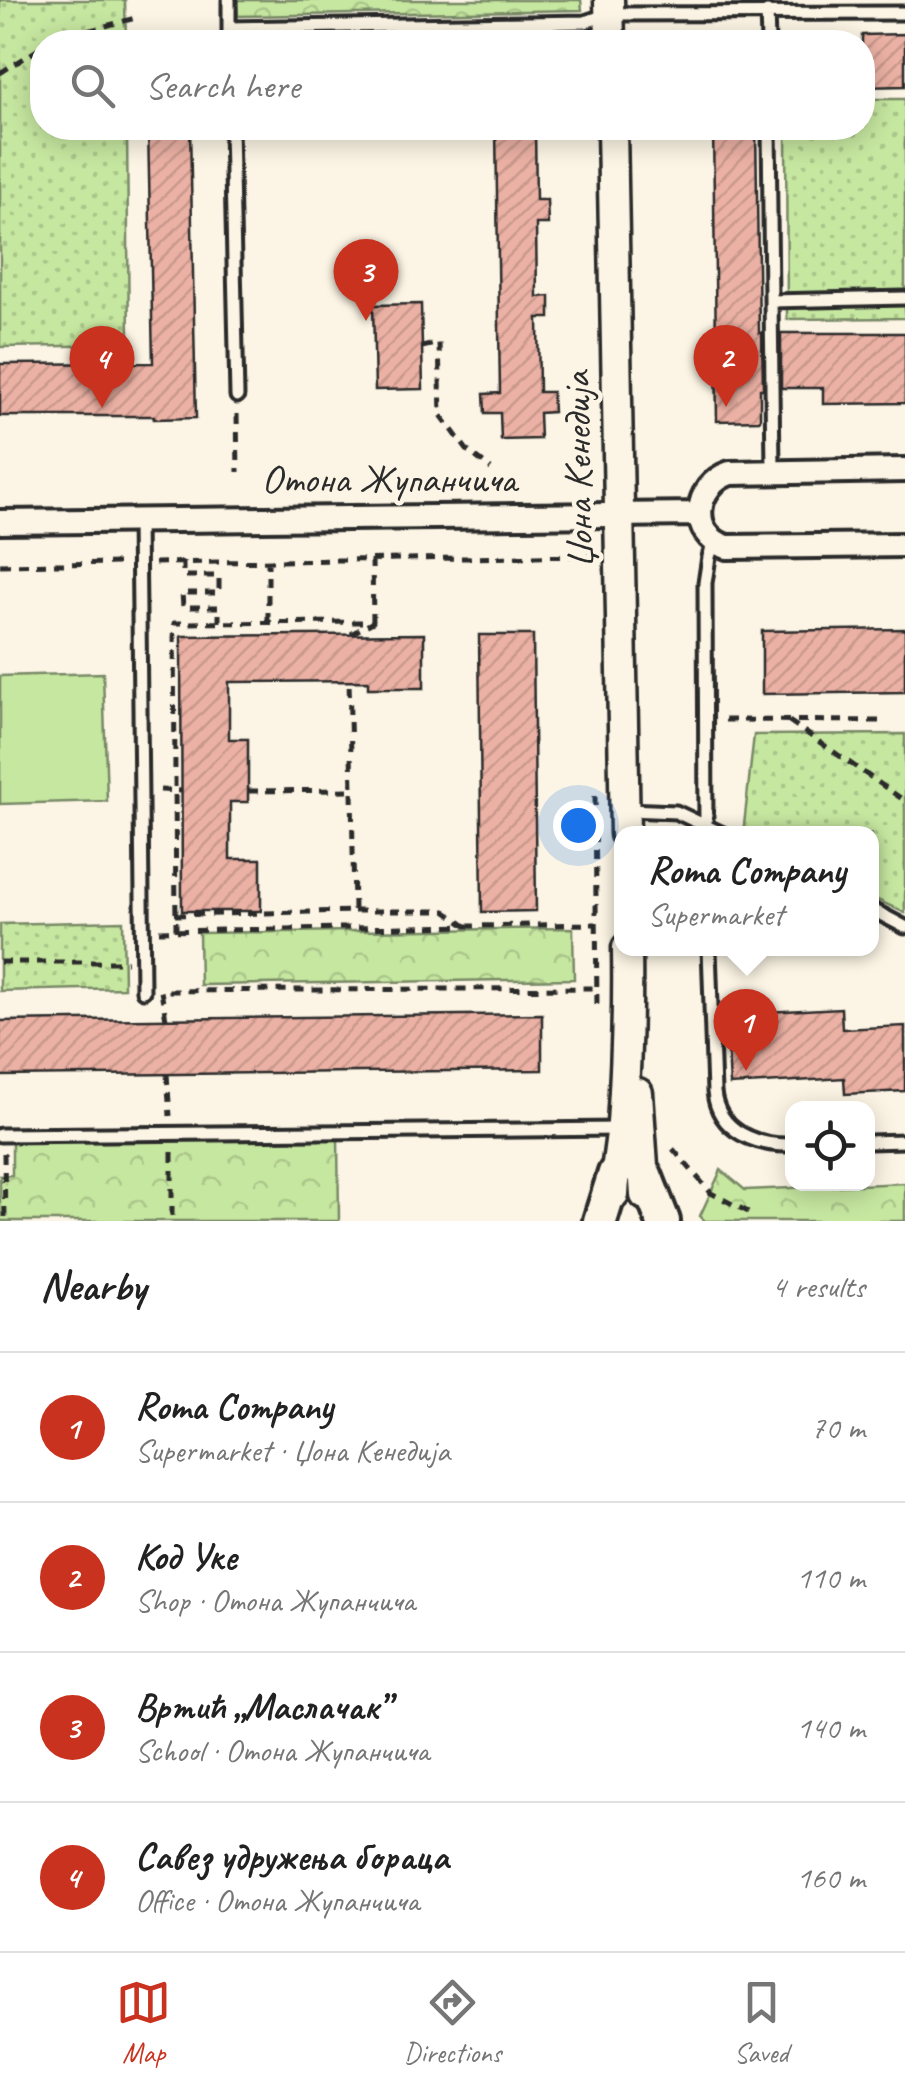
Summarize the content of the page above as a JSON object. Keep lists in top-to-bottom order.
{
  "streets": {
    "street": ["Џона Кенедија", "Отона Жупанчича"]
  },
  "crossings": [
    ["Џона Кенедија", "Отона Жупанчича"]
  ],
  "page": {
    "search": "Search here",
    "pins": [
      "3",
      "2",
      "4",
      "1"
    ],
    "popup": ["Roma Company", "Supermarket"],
    "heading": ["Nearby", "4 results"],
    "list": [
      {
        "mark": "1",
        "name": "Roma Company",
        "note": "Supermarket · Џона Кенедија",
        "value": "70 m"
      },
      {
        "mark": "2",
        "name": "Код Уке",
        "note": "Shop · Отона Жупанчича",
        "value": "110 m"
      },
      {
        "mark": "3",
        "name": "Вртић „Маслачак”",
        "note": "School · Отона Жупанчича",
        "value": "140 m"
      },
      {
        "mark": "4",
        "name": "Савез удружења бораца",
        "note": "Office · Отона Жупанчича",
        "value": "160 m"
      }
    ],
    "nav": ["Map", "Directions", "Saved"]
  }
}
